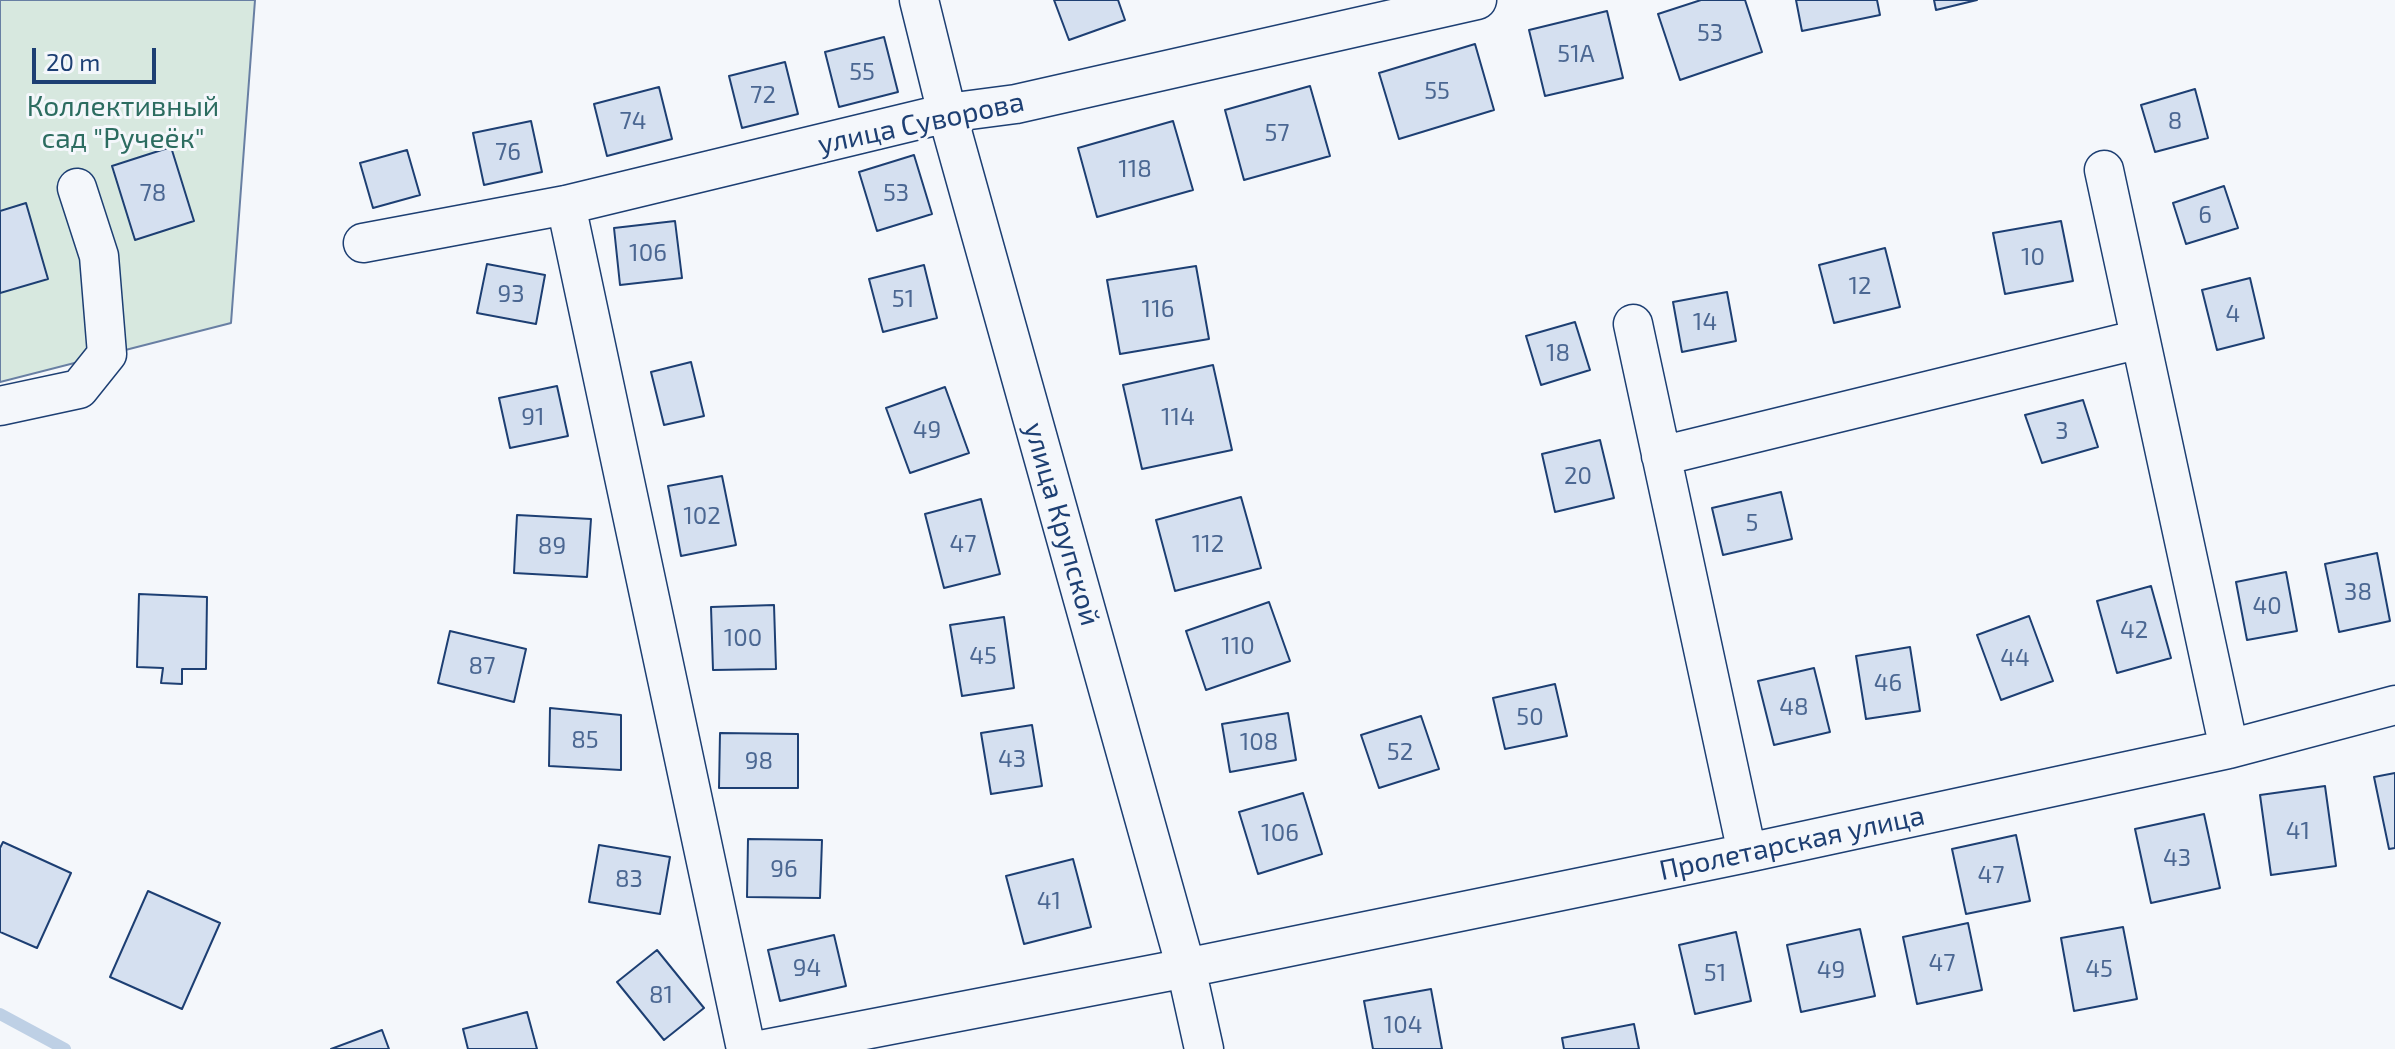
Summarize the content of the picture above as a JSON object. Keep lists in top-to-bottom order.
{
  "streets": {
    "street": ["улица Суворова", "улица Крупской", "Пролетарская улица"]
  },
  "crossings": [
    ["улица Суворова", "улица Крупской"],
    ["улица Крупской", "Пролетарская улица"]
  ],
  "parks": ["Коллективный сад \"Ручеёк\""],
  "house_numbers": [
    "53",
    "51А",
    "55",
    "55",
    "72",
    "74",
    "8",
    "57",
    "76",
    "118",
    "78",
    "53",
    "6",
    "106",
    "10",
    "12",
    "93",
    "51",
    "116",
    "4",
    "14",
    "18",
    "91",
    "114",
    "49",
    "3",
    "20",
    "102",
    "5",
    "47",
    "112",
    "89",
    "38",
    "40",
    "42",
    "100",
    "110",
    "45",
    "44",
    "87",
    "46",
    "48",
    "50",
    "85",
    "108",
    "52",
    "43",
    "98",
    "41",
    "106",
    "43",
    "96",
    "47",
    "83",
    "41",
    "47",
    "94",
    "45",
    "49",
    "51",
    "81",
    "104"
  ],
  "scale_bar": "20 m"
}
